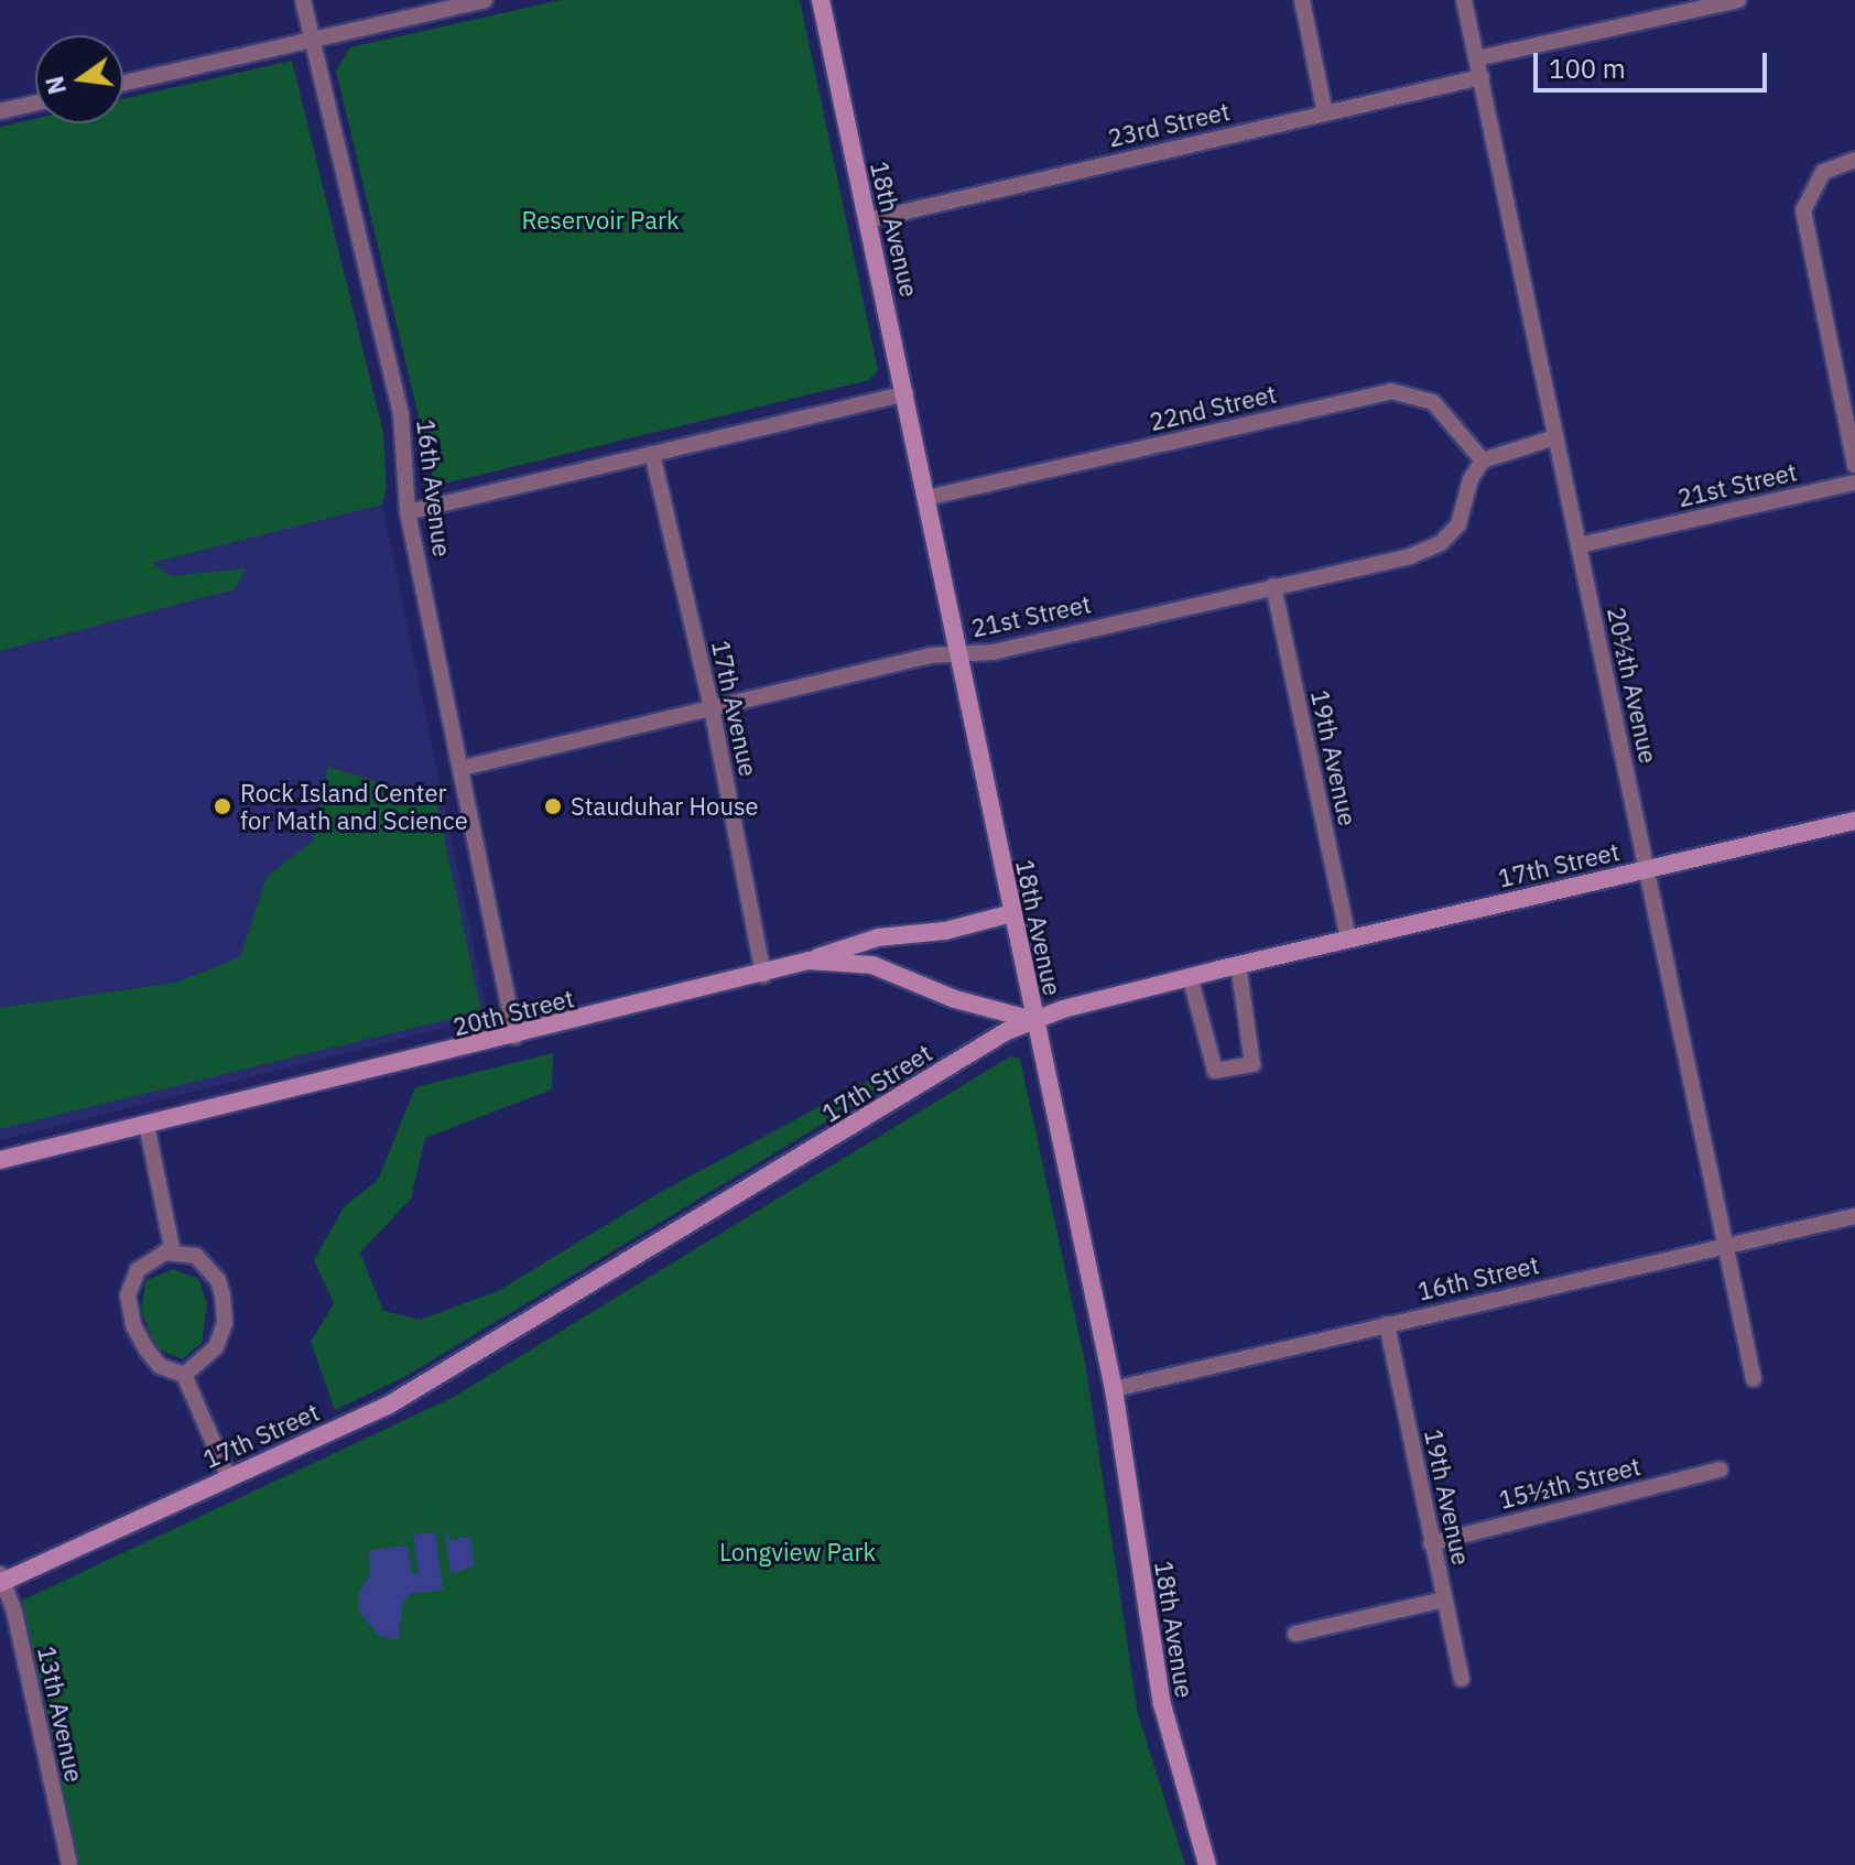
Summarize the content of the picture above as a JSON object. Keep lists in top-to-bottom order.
{
  "streets": {
    "street": [
      "23rd Street",
      "18th Avenue",
      "22nd Street",
      "21st Street",
      "16th Avenue",
      "20½th Avenue",
      "17th Avenue",
      "19th Avenue",
      "17th Street",
      "20th Street",
      "16th Street",
      "15½th Street",
      "13th Avenue"
    ]
  },
  "crossings": [
    ["23rd Street", "18th Avenue"],
    ["23rd Street", "20½th Avenue"],
    ["18th Avenue", "22nd Street"],
    ["18th Avenue", "21st Street"],
    ["18th Avenue", "17th Street"],
    ["18th Avenue", "20th Street"],
    ["18th Avenue", "16th Street"],
    ["22nd Street", "21st Street"],
    ["21st Street", "16th Avenue"],
    ["21st Street", "20½th Avenue"],
    ["21st Street", "17th Avenue"],
    ["21st Street", "19th Avenue"],
    ["16th Avenue", "20th Street"],
    ["20½th Avenue", "17th Street"],
    ["20½th Avenue", "16th Street"],
    ["17th Avenue", "20th Street"],
    ["19th Avenue", "17th Street"],
    ["19th Avenue", "16th Street"],
    ["19th Avenue", "15½th Street"],
    ["17th Street", "20th Street"],
    ["17th Street", "13th Avenue"]
  ],
  "parks": ["Reservoir Park", "Longview Park"],
  "places": ["Rock Island Center for Math and Science", "Stauduhar House"],
  "scale_bar": "100 m",
  "north": "left"
}
